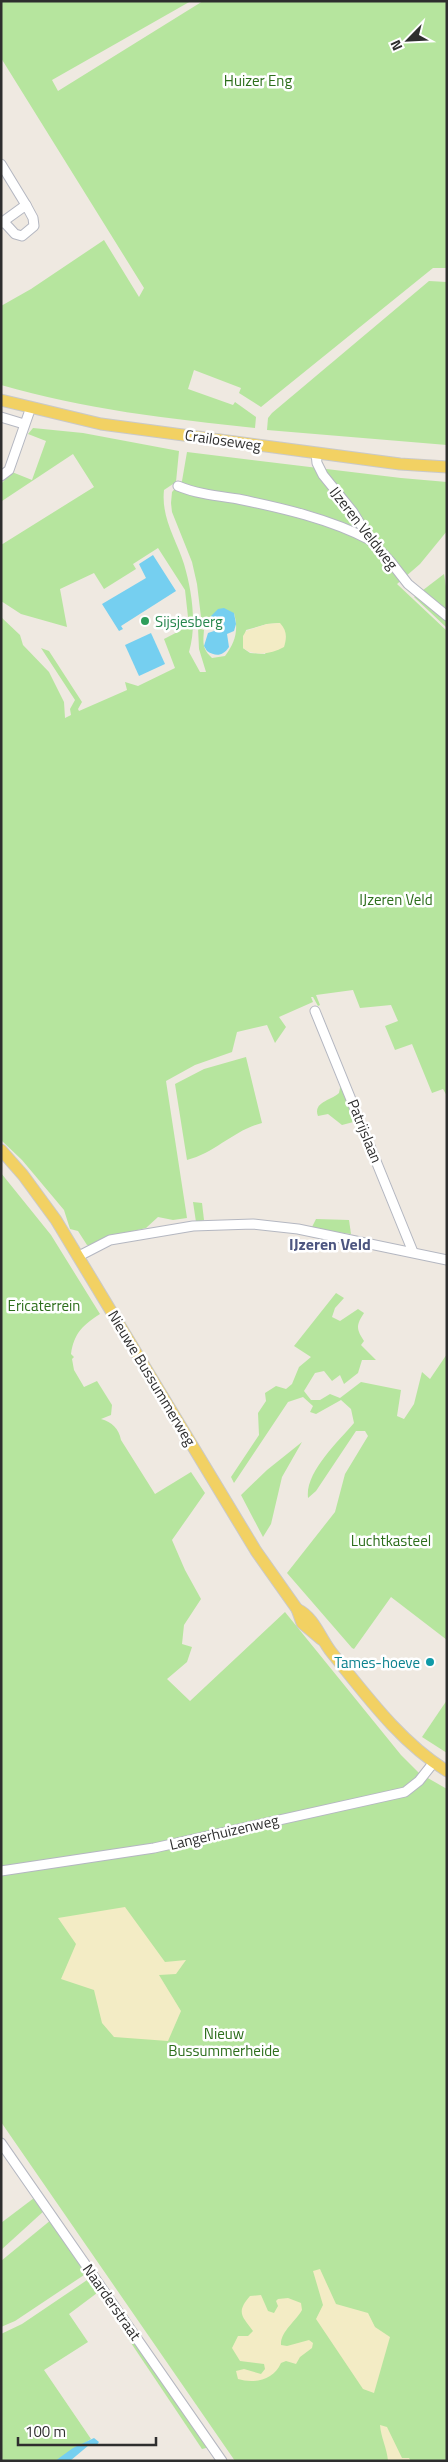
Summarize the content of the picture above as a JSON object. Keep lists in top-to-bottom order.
{
  "streets": {
    "main road": ["Crailoseweg", "Nieuwe Bussummerweg"],
    "street": [
      "IJzeren Veldweg",
      "Patrijslaan",
      "Langerhuizenweg",
      "Naarderstraat"
    ]
  },
  "crossings": [
    ["Crailoseweg", "IJzeren Veldweg"],
    ["Nieuwe Bussummerweg", "Langerhuizenweg"]
  ],
  "districts": ["IJzeren Veld"],
  "parks": [
    "Huizer Eng",
    "IJzeren Veld",
    "Ericaterrein",
    "Luchtkasteel",
    "Nieuw Bussummerheide"
  ],
  "places": ["Sijsjesberg", "Tames-hoeve"],
  "scale_bar": "100 m",
  "north": "bottom left"
}
